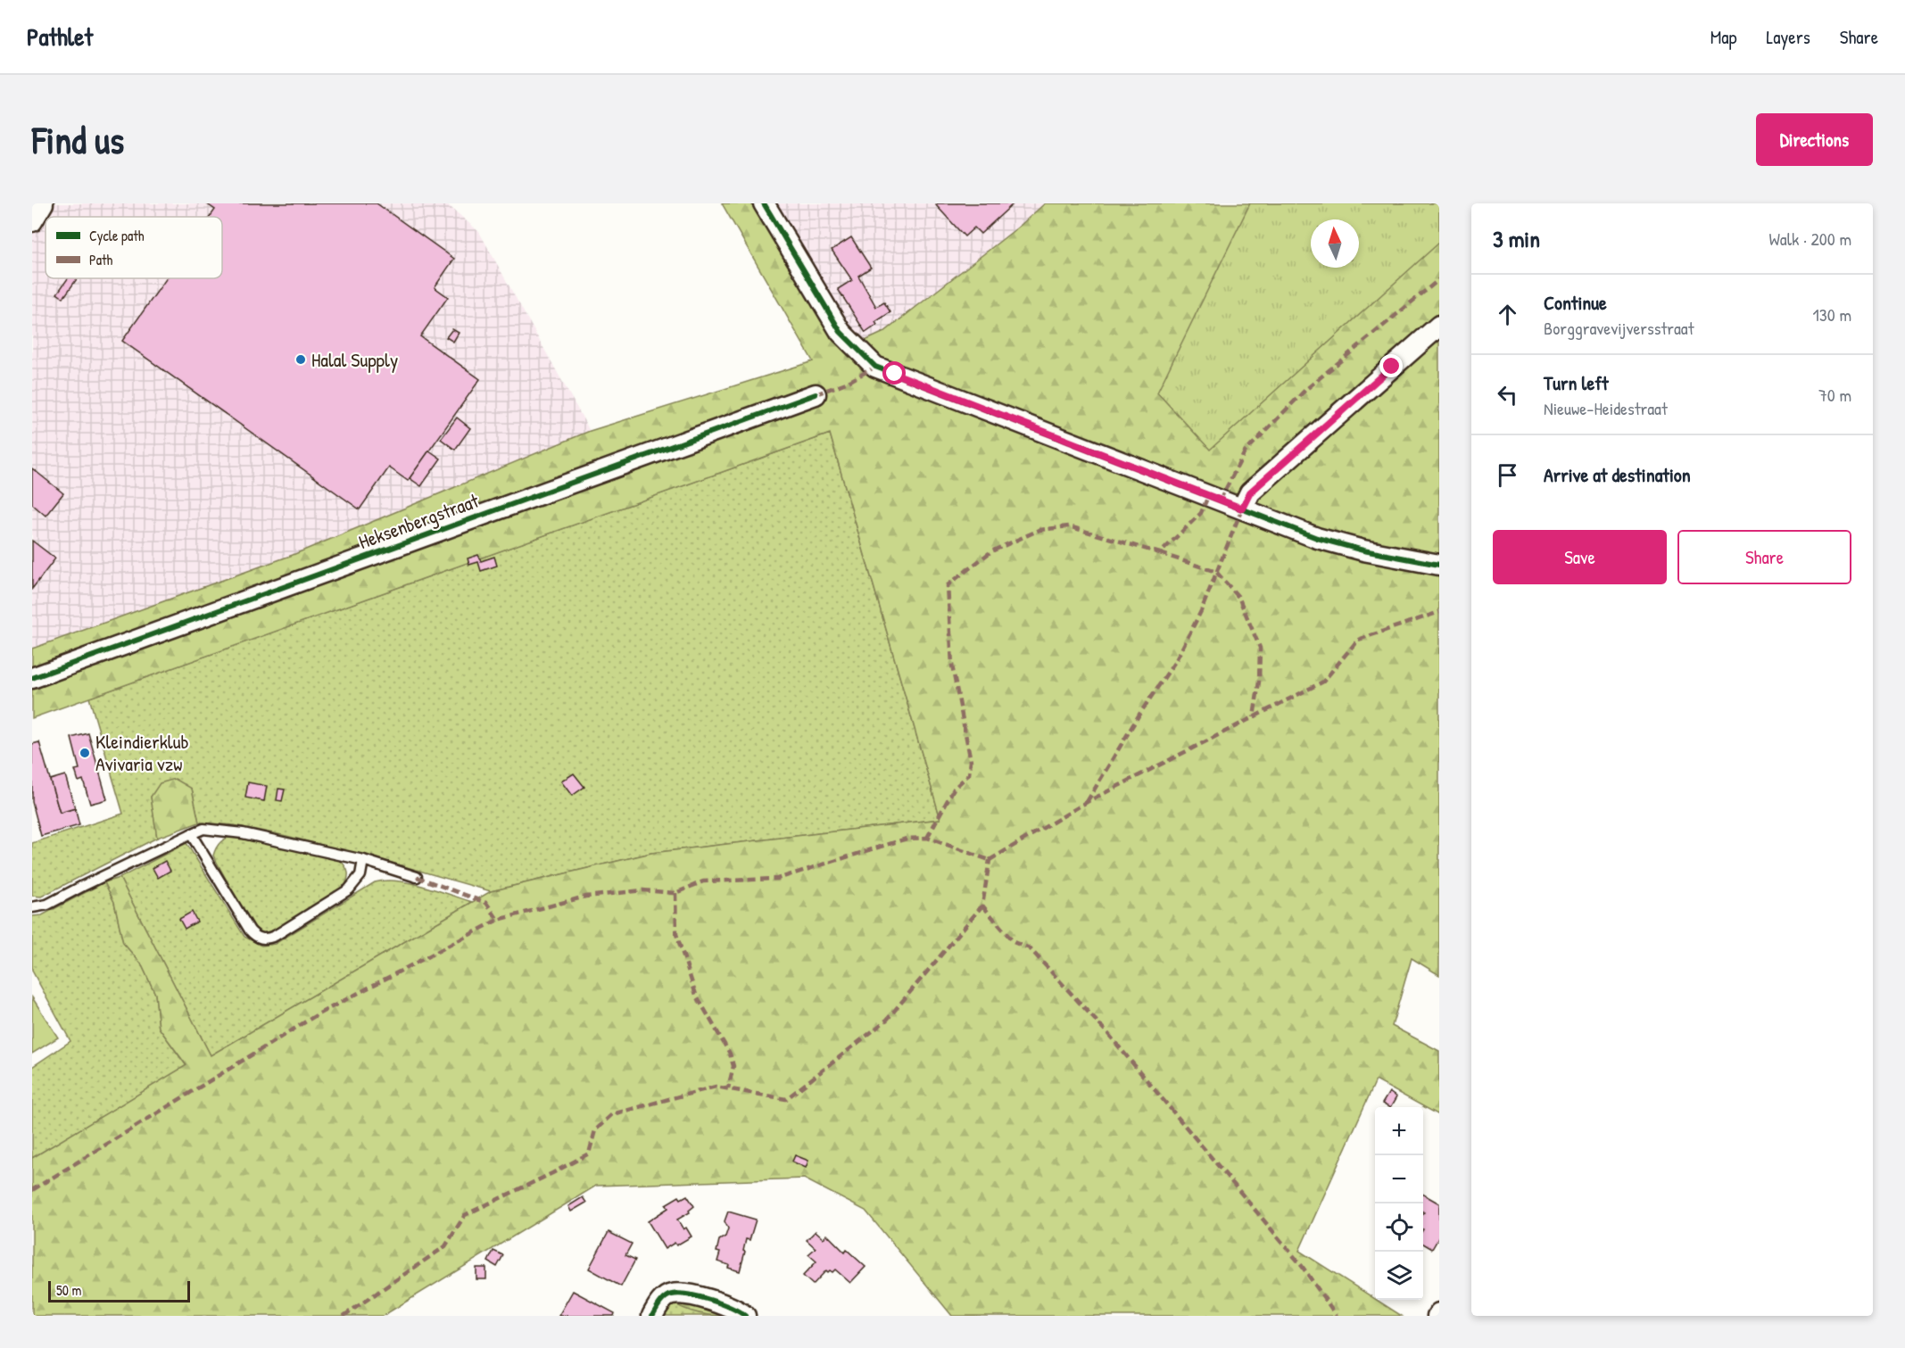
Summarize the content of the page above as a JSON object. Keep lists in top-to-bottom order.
{
  "streets": {
    "street": ["Heksenbergstraat"]
  },
  "places": ["Halal Supply", "Kleindierklub Avivaria vzw"],
  "legend": ["Cycle path", "Path"],
  "scale_bar": "50 m",
  "north": "top",
  "page": {
    "header": "Pathlet",
    "nav": ["Map", "Layers", "Share"],
    "buttons": [
      "Directions",
      ["Save", "Share"]
    ],
    "title": "Find us",
    "heading": ["3 min", "Walk · 200 m"],
    "list": [
      ["Continue", "Borggravevijversstraat", "130 m"],
      ["Turn left", "Nieuwe-Heidestraat", "70 m"],
      "Arrive at destination"
    ],
    "map_buttons": ["+", "−"],
    "scale": "50 m"
  }
}
